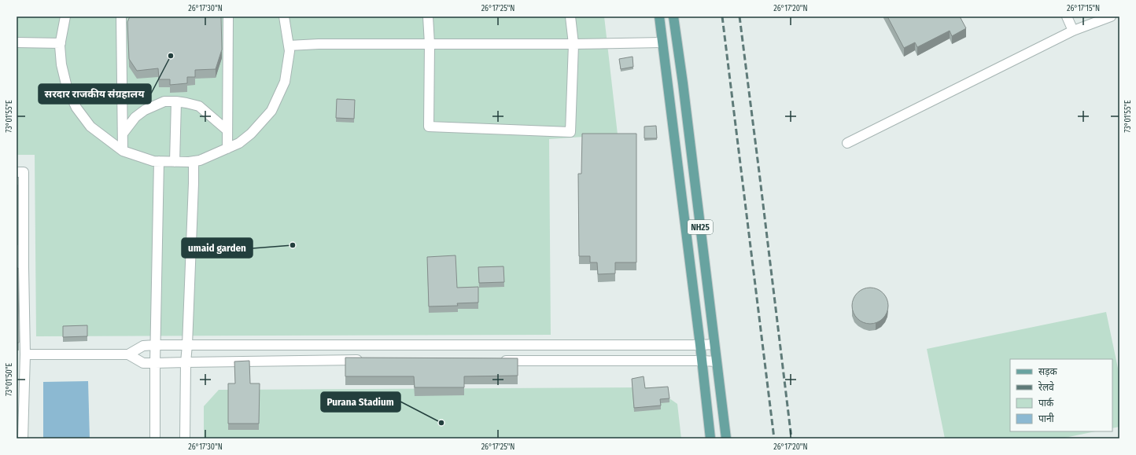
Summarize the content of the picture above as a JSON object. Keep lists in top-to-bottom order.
{
  "streets": {
    "main road": ["NH25"]
  },
  "places": ["सरदार राजकीय संग्रहालय", "umaid garden", "Purana Stadium"],
  "legend": [
    "सड़क",
    "रेलवे",
    "पार्क",
    "पानी"
  ],
  "coordinates": [
    "26°17'30\"N",
    "26°17'25\"N",
    "26°17'20\"N",
    "26°17'15\"N",
    "73°01'55\"E",
    "73°01'50\"E"
  ]
}
